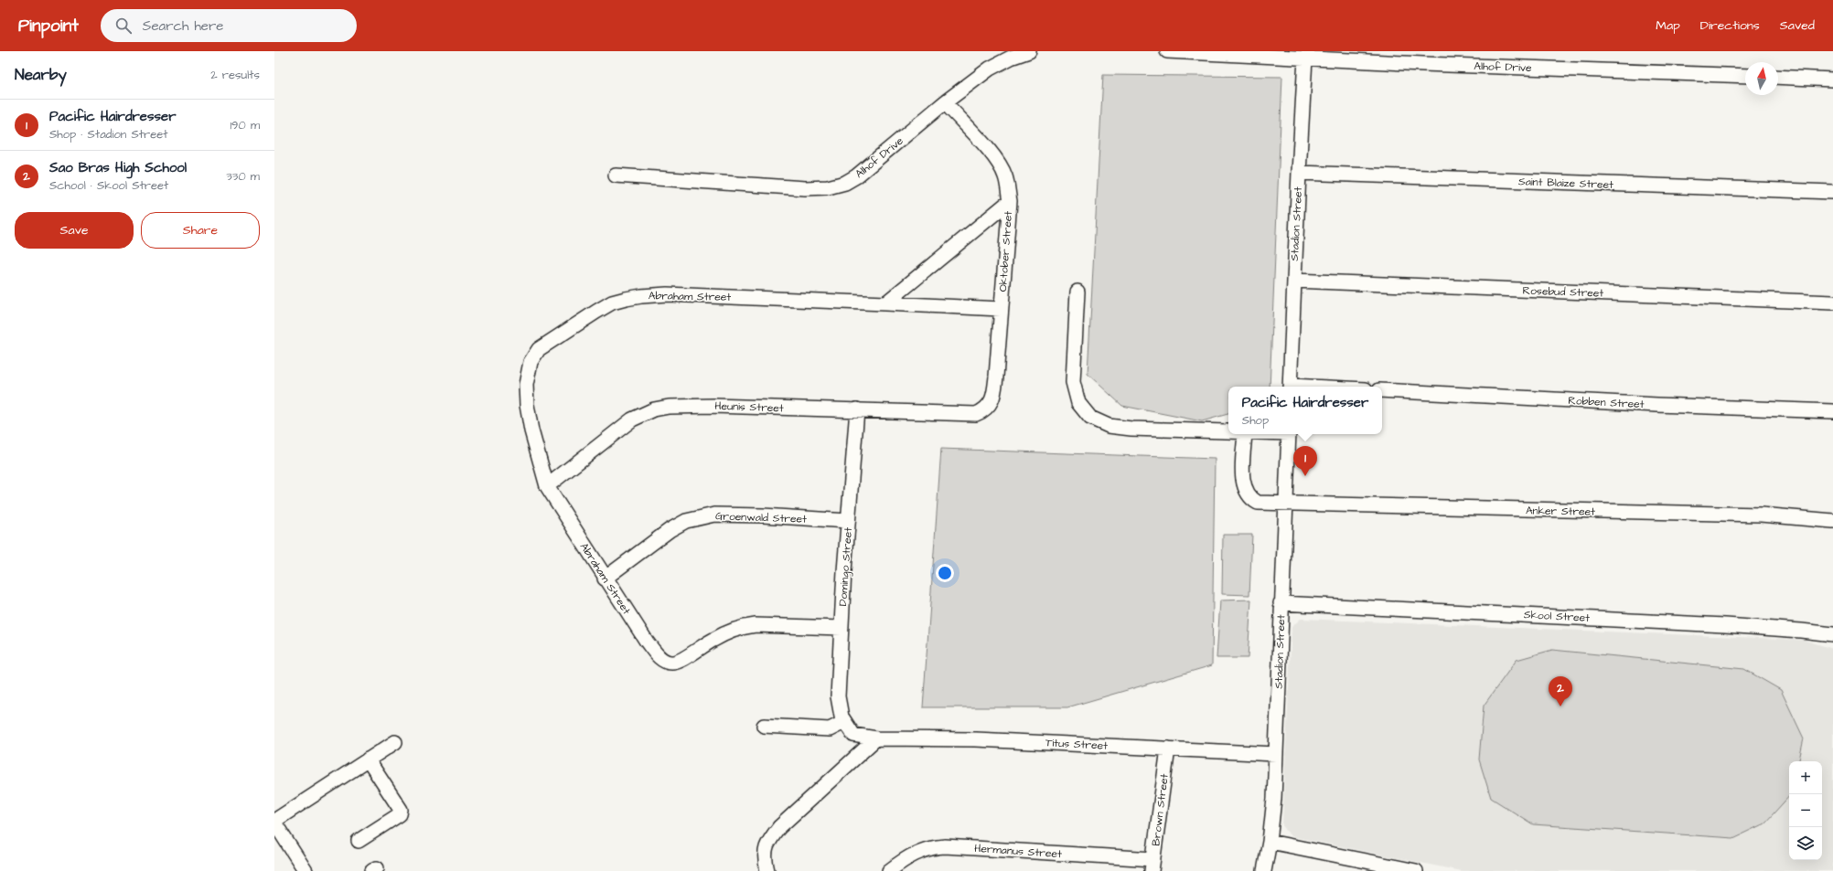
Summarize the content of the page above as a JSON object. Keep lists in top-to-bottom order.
{
  "streets": {
    "street": [
      "Alhof Drive",
      "Saint Blaize Street",
      "Stadion Street",
      "Oktober Street",
      "Rosebud Street",
      "Abraham Street",
      "Robben Street",
      "Heunis Street",
      "Anker Street",
      "Groenwald Street",
      "Domingo Street",
      "Skool Street",
      "Titus Street",
      "Brown Street",
      "Hermanus Street"
    ]
  },
  "crossings": [
    ["Alhof Drive", "Stadion Street"],
    ["Alhof Drive", "Oktober Street"],
    ["Saint Blaize Street", "Stadion Street"],
    ["Stadion Street", "Rosebud Street"],
    ["Stadion Street", "Anker Street"],
    ["Stadion Street", "Skool Street"],
    ["Stadion Street", "Titus Street"],
    ["Oktober Street", "Abraham Street"],
    ["Oktober Street", "Heunis Street"],
    ["Abraham Street", "Heunis Street"],
    ["Abraham Street", "Groenwald Street"],
    ["Abraham Street", "Domingo Street"],
    ["Heunis Street", "Domingo Street"],
    ["Groenwald Street", "Domingo Street"],
    ["Domingo Street", "Titus Street"],
    ["Titus Street", "Brown Street"],
    ["Brown Street", "Hermanus Street"]
  ],
  "north": "top",
  "page": {
    "header": "Pinpoint",
    "search": "Search here",
    "nav": ["Map", "Directions", "Saved"],
    "heading": ["Nearby", "2 results"],
    "list": [
      {
        "mark": "1",
        "name": "Pacific Hairdresser",
        "note": "Shop · Stadion Street",
        "value": "190 m"
      },
      {
        "mark": "2",
        "name": "Sao Bras High School",
        "note": "School · Skool Street",
        "value": "330 m"
      }
    ],
    "buttons": ["Save", "Share"],
    "popup": ["Pacific Hairdresser", "Shop"],
    "pins": ["1", "2"],
    "map_buttons": ["+", "−"]
  }
}
